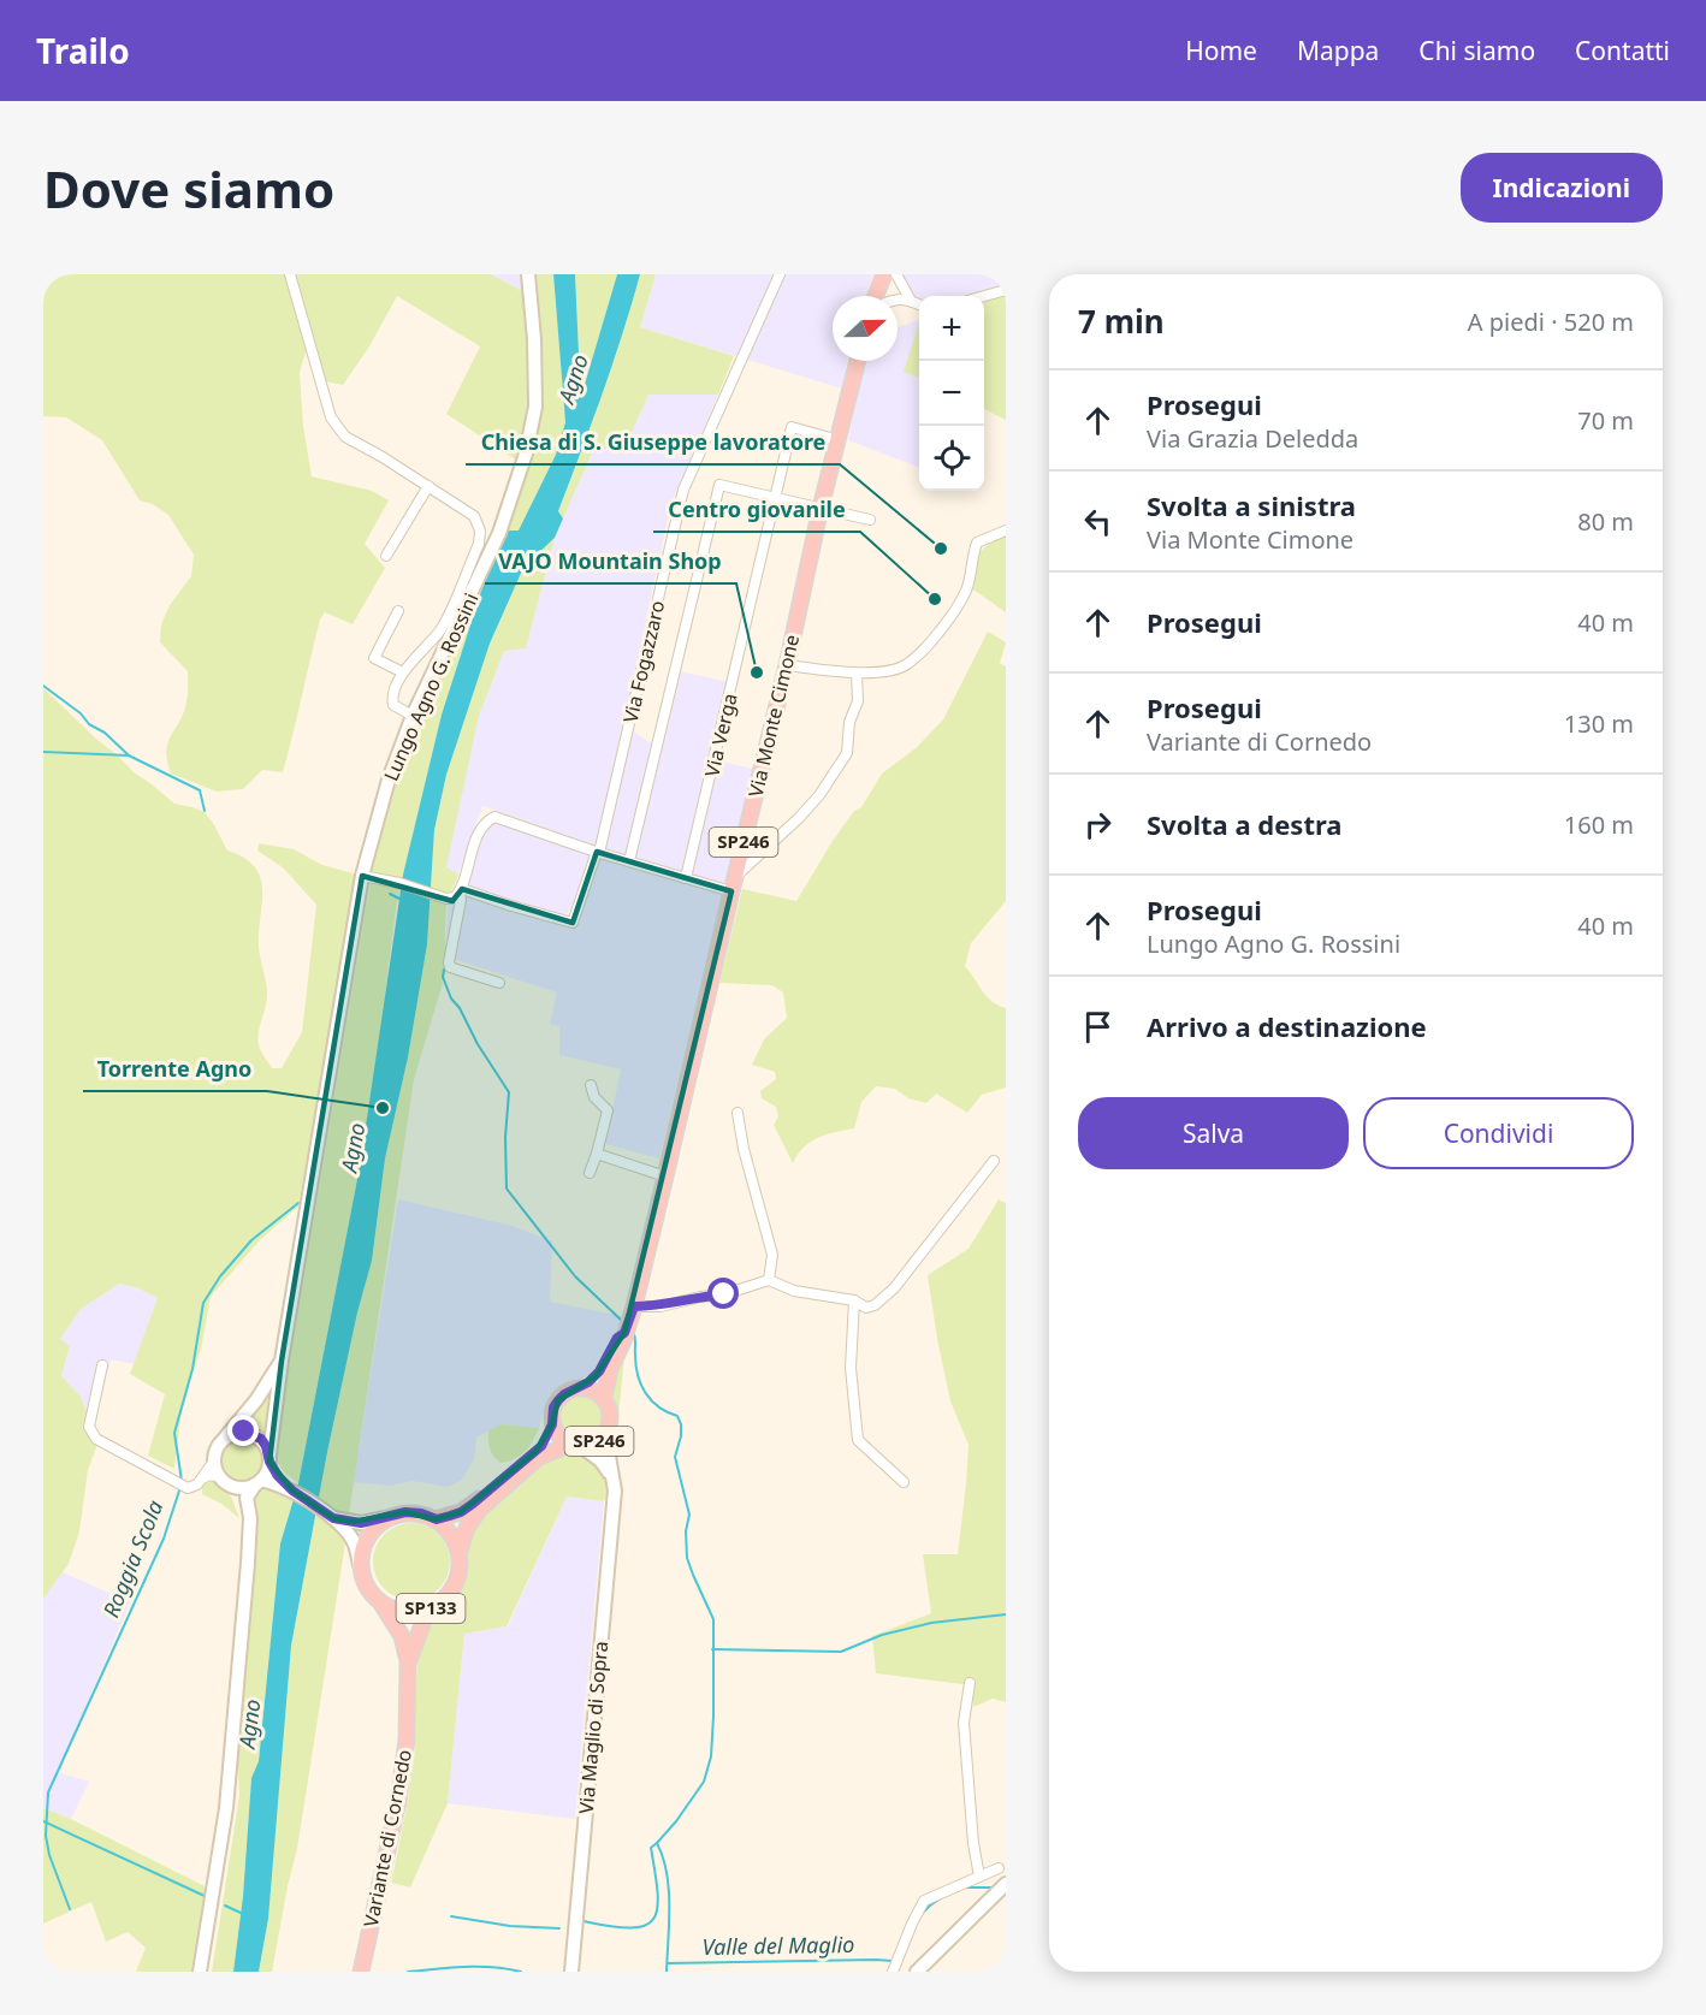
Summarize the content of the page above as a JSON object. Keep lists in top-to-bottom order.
{
  "streets": {
    "main road": [
      "Lungo Agno G. Rossini",
      "Via Monte Cimone",
      "SP246",
      "SP133",
      "Via Maglio di Sopra",
      "Variante di Cornedo"
    ],
    "street": ["Via Fogazzaro", "Via Verga"]
  },
  "crossings": [
    ["Via Fogazzaro", "Via Verga"],
    ["Via Monte Cimone", "Via Verga"],
    ["Via Monte Cimone", "SP246"],
    ["Via Monte Cimone", "SP133"],
    ["Via Monte Cimone", "Via Maglio di Sopra"],
    ["SP246", "SP133"],
    ["SP246", "Via Maglio di Sopra"],
    ["SP133", "Via Maglio di Sopra"],
    ["SP133", "Variante di Cornedo"]
  ],
  "water": ["Agno", "Roggia Scola", "Valle del Maglio"],
  "places": [
    "Chiesa di S. Giuseppe lavoratore",
    "Centro giovanile",
    "VAJO Mountain Shop",
    "Torrente Agno"
  ],
  "north": "right",
  "page": {
    "header": "Trailo",
    "nav": [
      "Home",
      "Mappa",
      "Chi siamo",
      "Contatti"
    ],
    "buttons": [
      "Indicazioni",
      ["Salva", "Condividi"]
    ],
    "title": "Dove siamo",
    "heading": ["7 min", "A piedi · 520 m"],
    "map_buttons": ["+", "−"],
    "list": [
      ["Prosegui", "Via Grazia Deledda", "70 m"],
      ["Svolta a sinistra", "Via Monte Cimone", "80 m"],
      ["Prosegui", "40 m"],
      ["Prosegui", "Variante di Cornedo", "130 m"],
      ["Svolta a destra", "160 m"],
      ["Prosegui", "Lungo Agno G. Rossini", "40 m"],
      "Arrivo a destinazione"
    ]
  }
}
